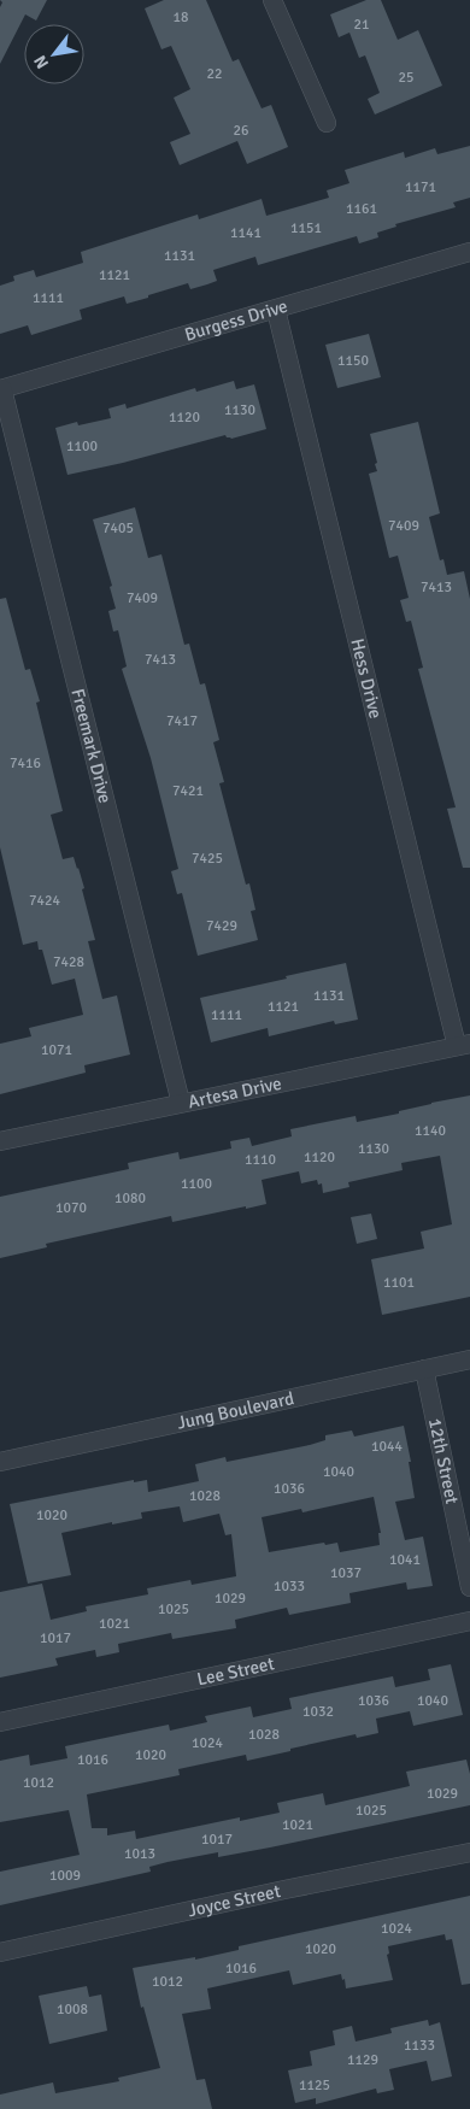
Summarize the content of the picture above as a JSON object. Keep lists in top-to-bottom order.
{
  "streets": {
    "street": [
      "Burgess Drive",
      "Hess Drive",
      "Freemark Drive",
      "Artesa Drive",
      "Jung Boulevard",
      "12th Street",
      "Lee Street",
      "Joyce Street"
    ]
  },
  "crossings": [
    ["Burgess Drive", "Hess Drive"],
    ["Burgess Drive", "Freemark Drive"],
    ["Hess Drive", "Artesa Drive"],
    ["Freemark Drive", "Artesa Drive"],
    ["Jung Boulevard", "12th Street"]
  ],
  "house_numbers": [
    "18",
    "21",
    "22",
    "25",
    "26",
    "1171",
    "1161",
    "1151",
    "1141",
    "1131",
    "1121",
    "1111",
    "1150",
    "1130",
    "1120",
    "1100",
    "7409",
    "7405",
    "7413",
    "7409",
    "7413",
    "7417",
    "7416",
    "7421",
    "7425",
    "7424",
    "7429",
    "7428",
    "1131",
    "1121",
    "1111",
    "1071",
    "1140",
    "1130",
    "1120",
    "1110",
    "1100",
    "1080",
    "1070",
    "1101",
    "1044",
    "1040",
    "1036",
    "1028",
    "1020",
    "1041",
    "1037",
    "1033",
    "1029",
    "1025",
    "1021",
    "1017",
    "1036",
    "1040",
    "1032",
    "1028",
    "1024",
    "1020",
    "1016",
    "1012",
    "1029",
    "1025",
    "1021",
    "1017",
    "1013",
    "1009",
    "1024",
    "1020",
    "1016",
    "1012",
    "1008",
    "1133",
    "1129",
    "1125"
  ],
  "north": "bottom left"
}
